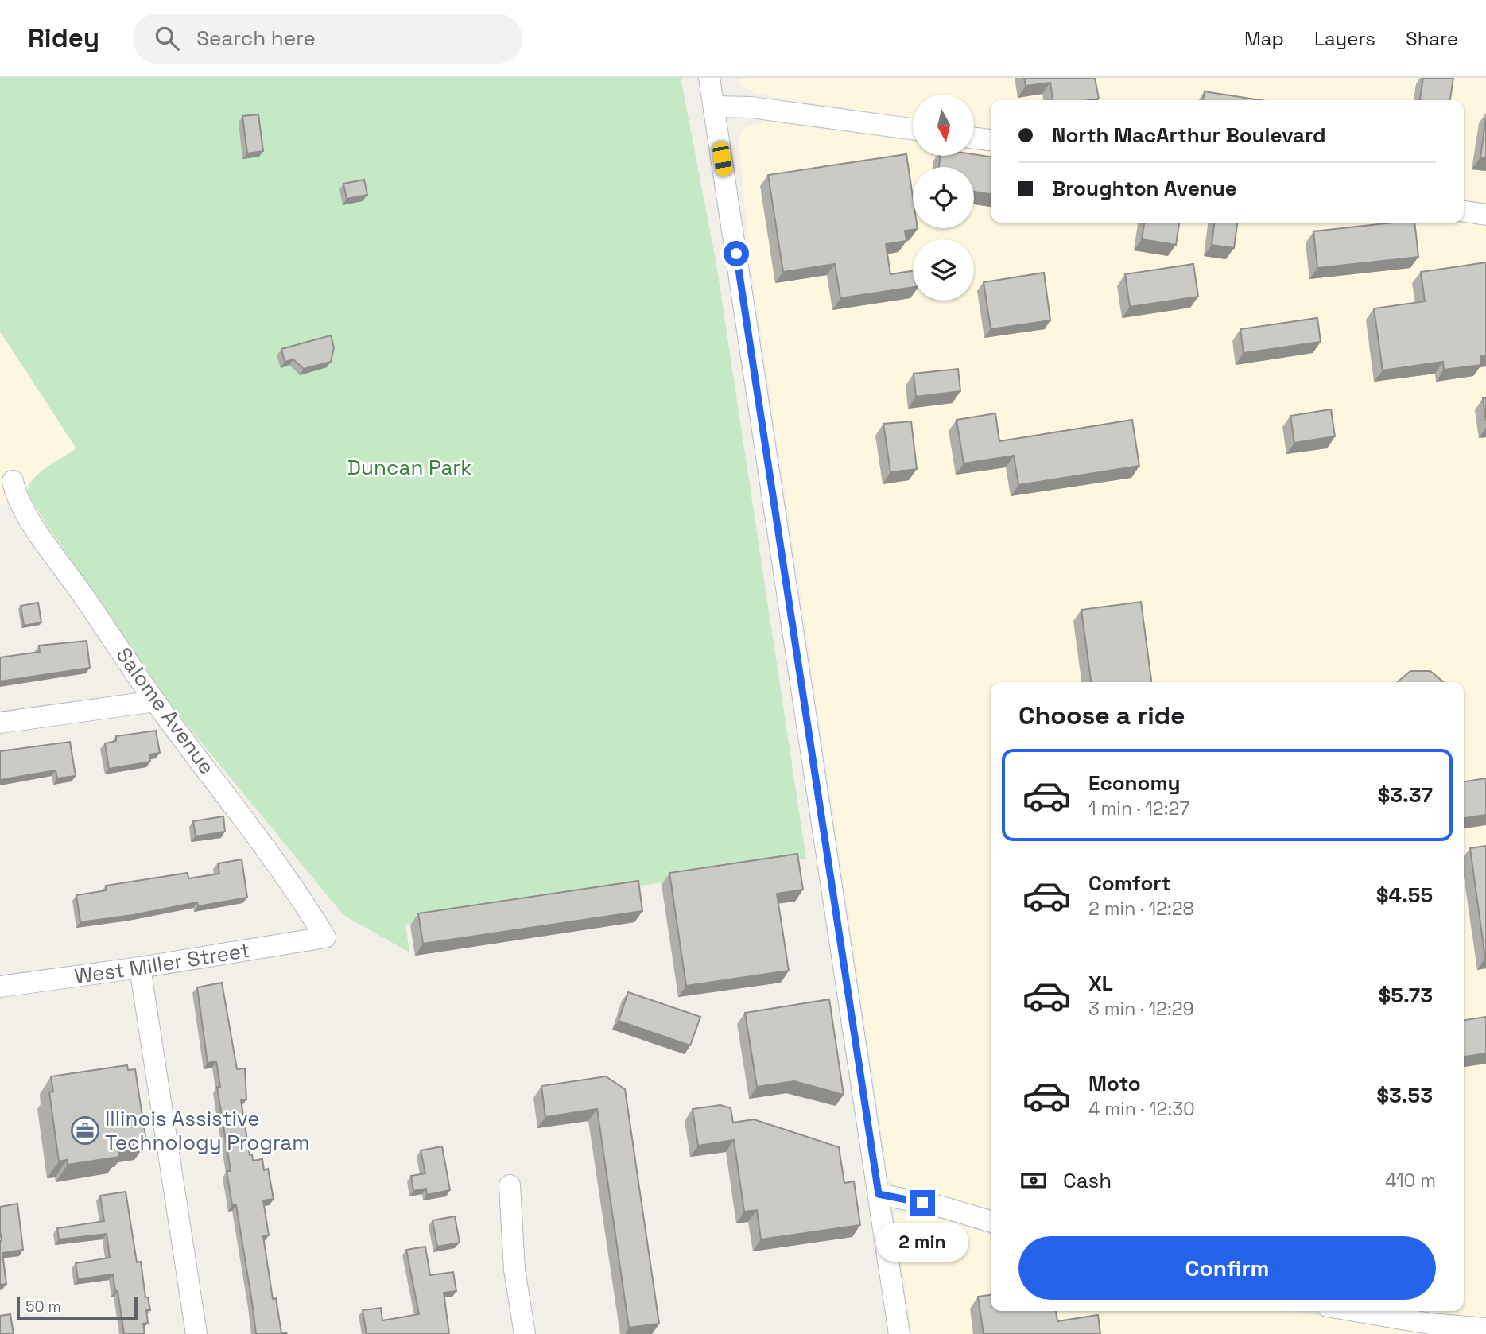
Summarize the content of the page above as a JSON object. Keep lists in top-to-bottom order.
{
  "streets": {
    "street": ["Salome Avenue", "West Miller Street"]
  },
  "crossings": [
    ["Salome Avenue", "West Miller Street"]
  ],
  "parks": ["Duncan Park"],
  "places": {
    "office": ["Illinois Assistive Technology Program"]
  },
  "scale_bar": "50 m",
  "north": "bottom",
  "page": {
    "header": "Ridey",
    "search": "Search here",
    "nav": ["Map", "Layers", "Share"],
    "banner": ["North MacArthur Boulevard", "Broughton Avenue"],
    "heading": "Choose a ride",
    "list": [
      {
        "name": "Economy",
        "note": "1 min · 12:27",
        "value": "$3.37"
      },
      {
        "name": "Comfort",
        "note": "2 min · 12:28",
        "value": "$4.55"
      },
      {
        "name": "XL",
        "note": "3 min · 12:29",
        "value": "$5.73"
      },
      {
        "name": "Moto",
        "note": "4 min · 12:30",
        "value": "$3.53"
      }
    ],
    "pay": ["Cash", "410 m"],
    "bubble": "2 min",
    "buttons": "Confirm",
    "scale": "50 m"
  }
}
